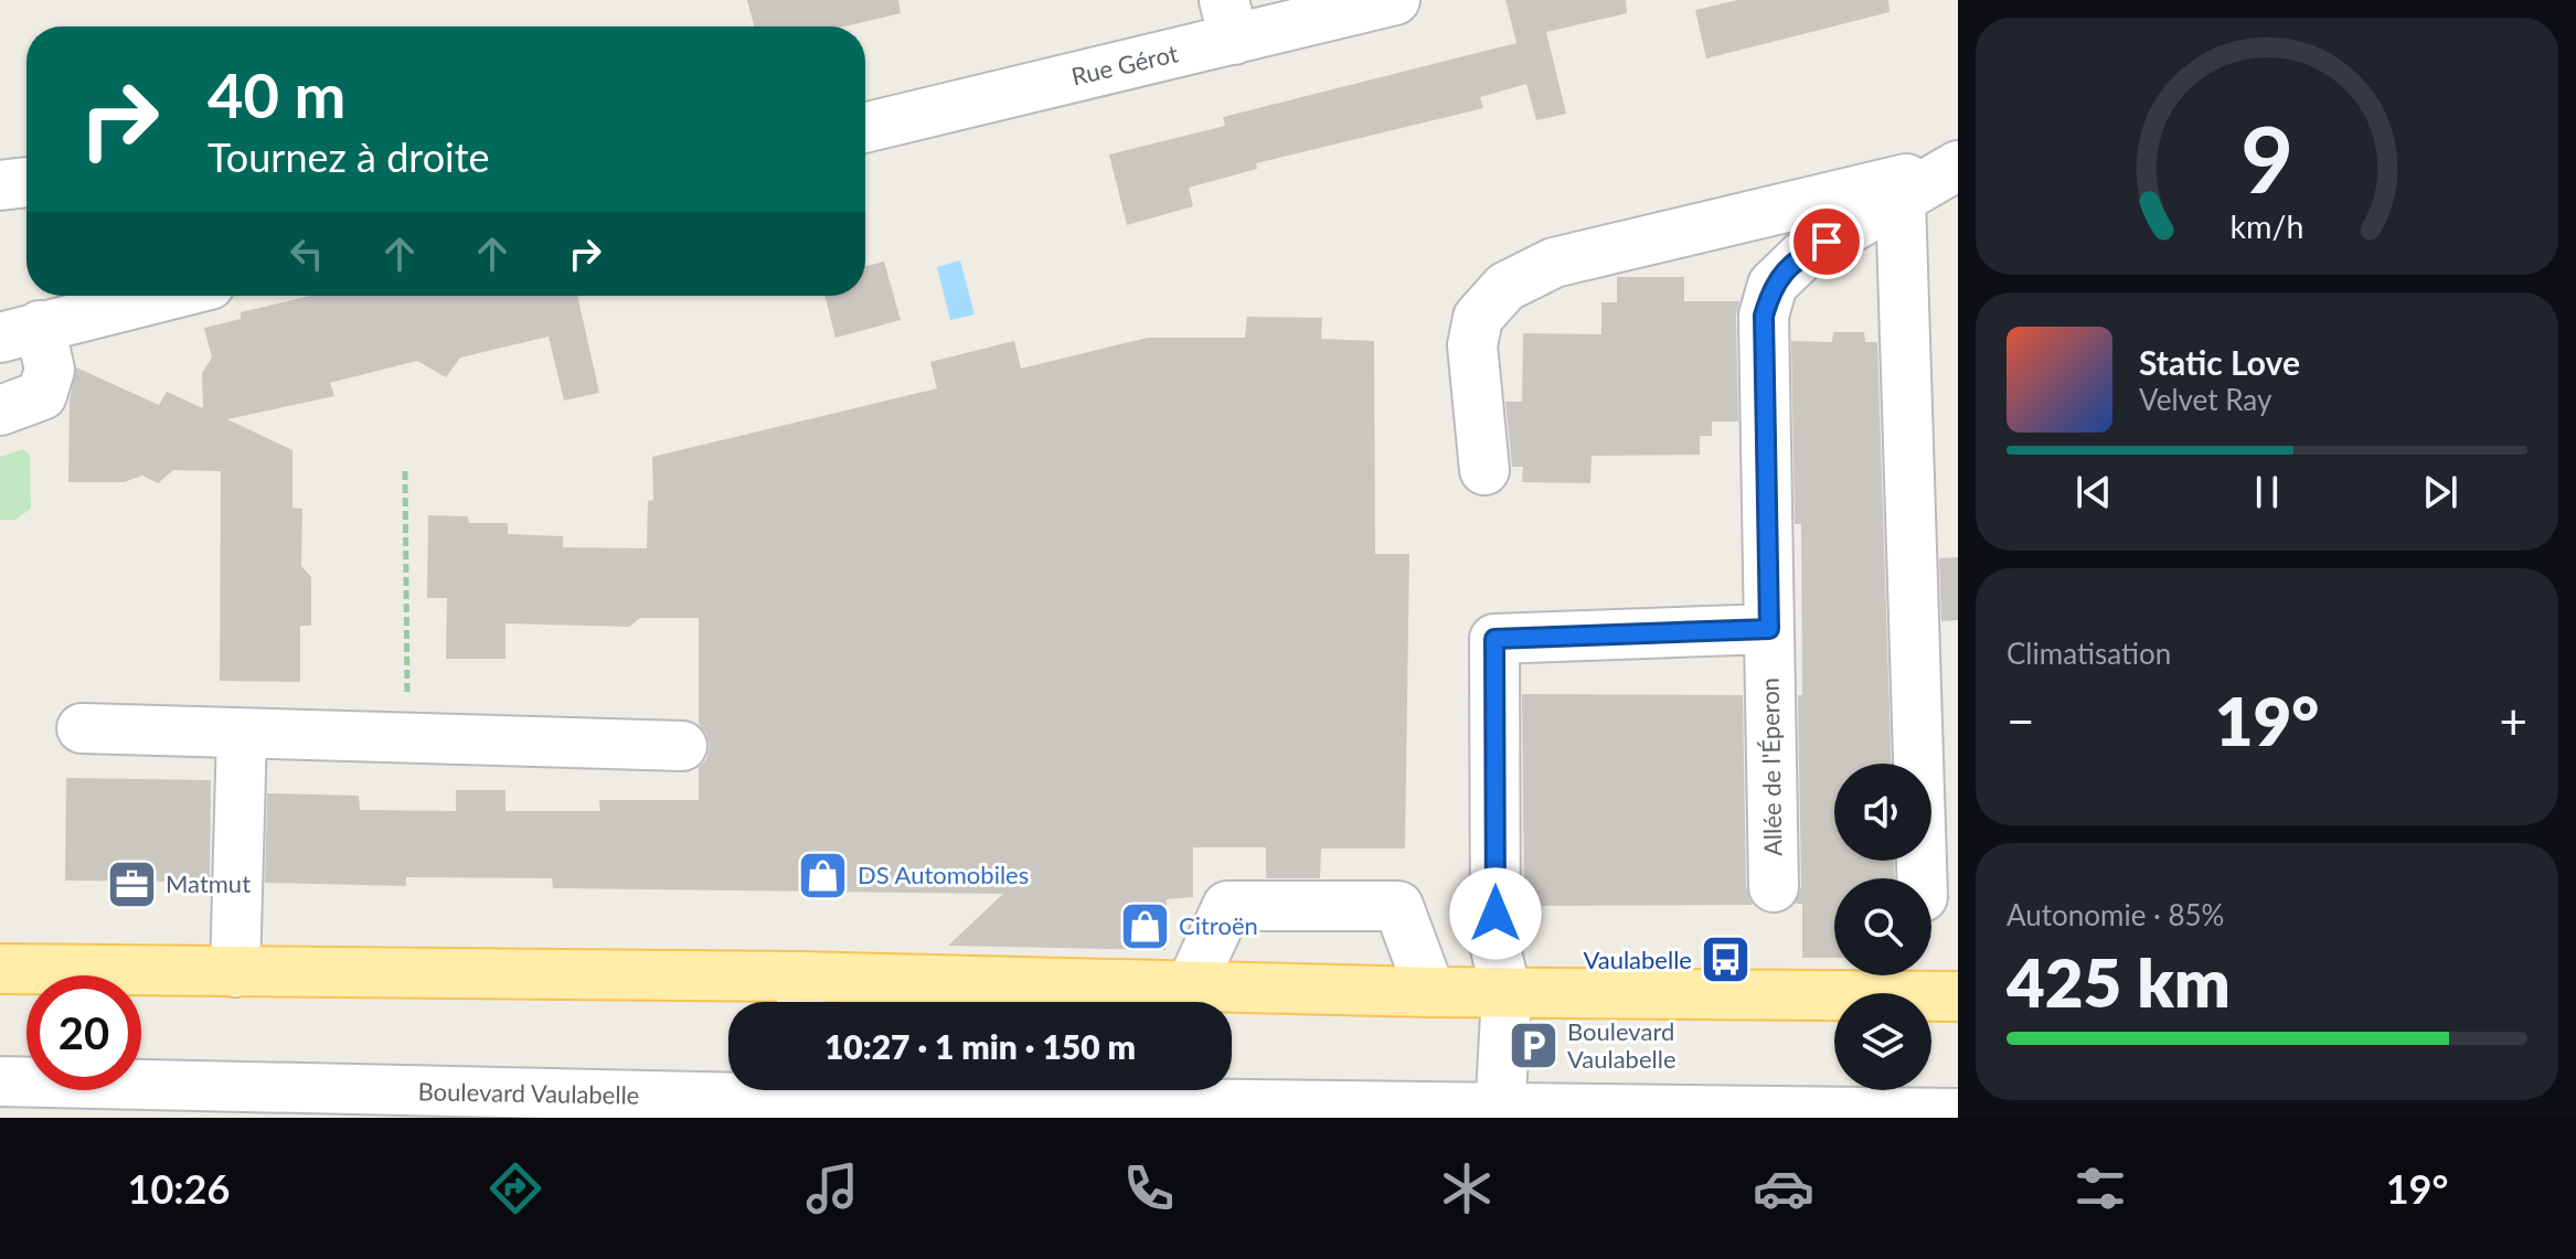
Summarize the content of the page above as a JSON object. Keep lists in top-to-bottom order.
{
  "streets": {
    "street": ["Rue Gérot", "Allée de l'Éperon", "Boulevard Vaulabelle"]
  },
  "places": {
    "shop": ["DS Automobiles", "Citroën"],
    "office": ["Matmut"],
    "bus stop": ["Vaulabelle"],
    "parking": ["Boulevard Vaulabelle"]
  },
  "page": {
    "turn": ["40 m", "Tournez à droite"],
    "song": ["Static Love", "Velvet Ray"],
    "tile": [
      "Climatisation",
      ["Autonomie · 85%", "425 km"]
    ],
    "heat": ["−", "19°", "+"],
    "limit": "20",
    "trip": "10:27 · 1 min · 150 m",
    "tabs": ["10:26", "19°"],
    "gauge": ["9", "km/h"]
  }
}
